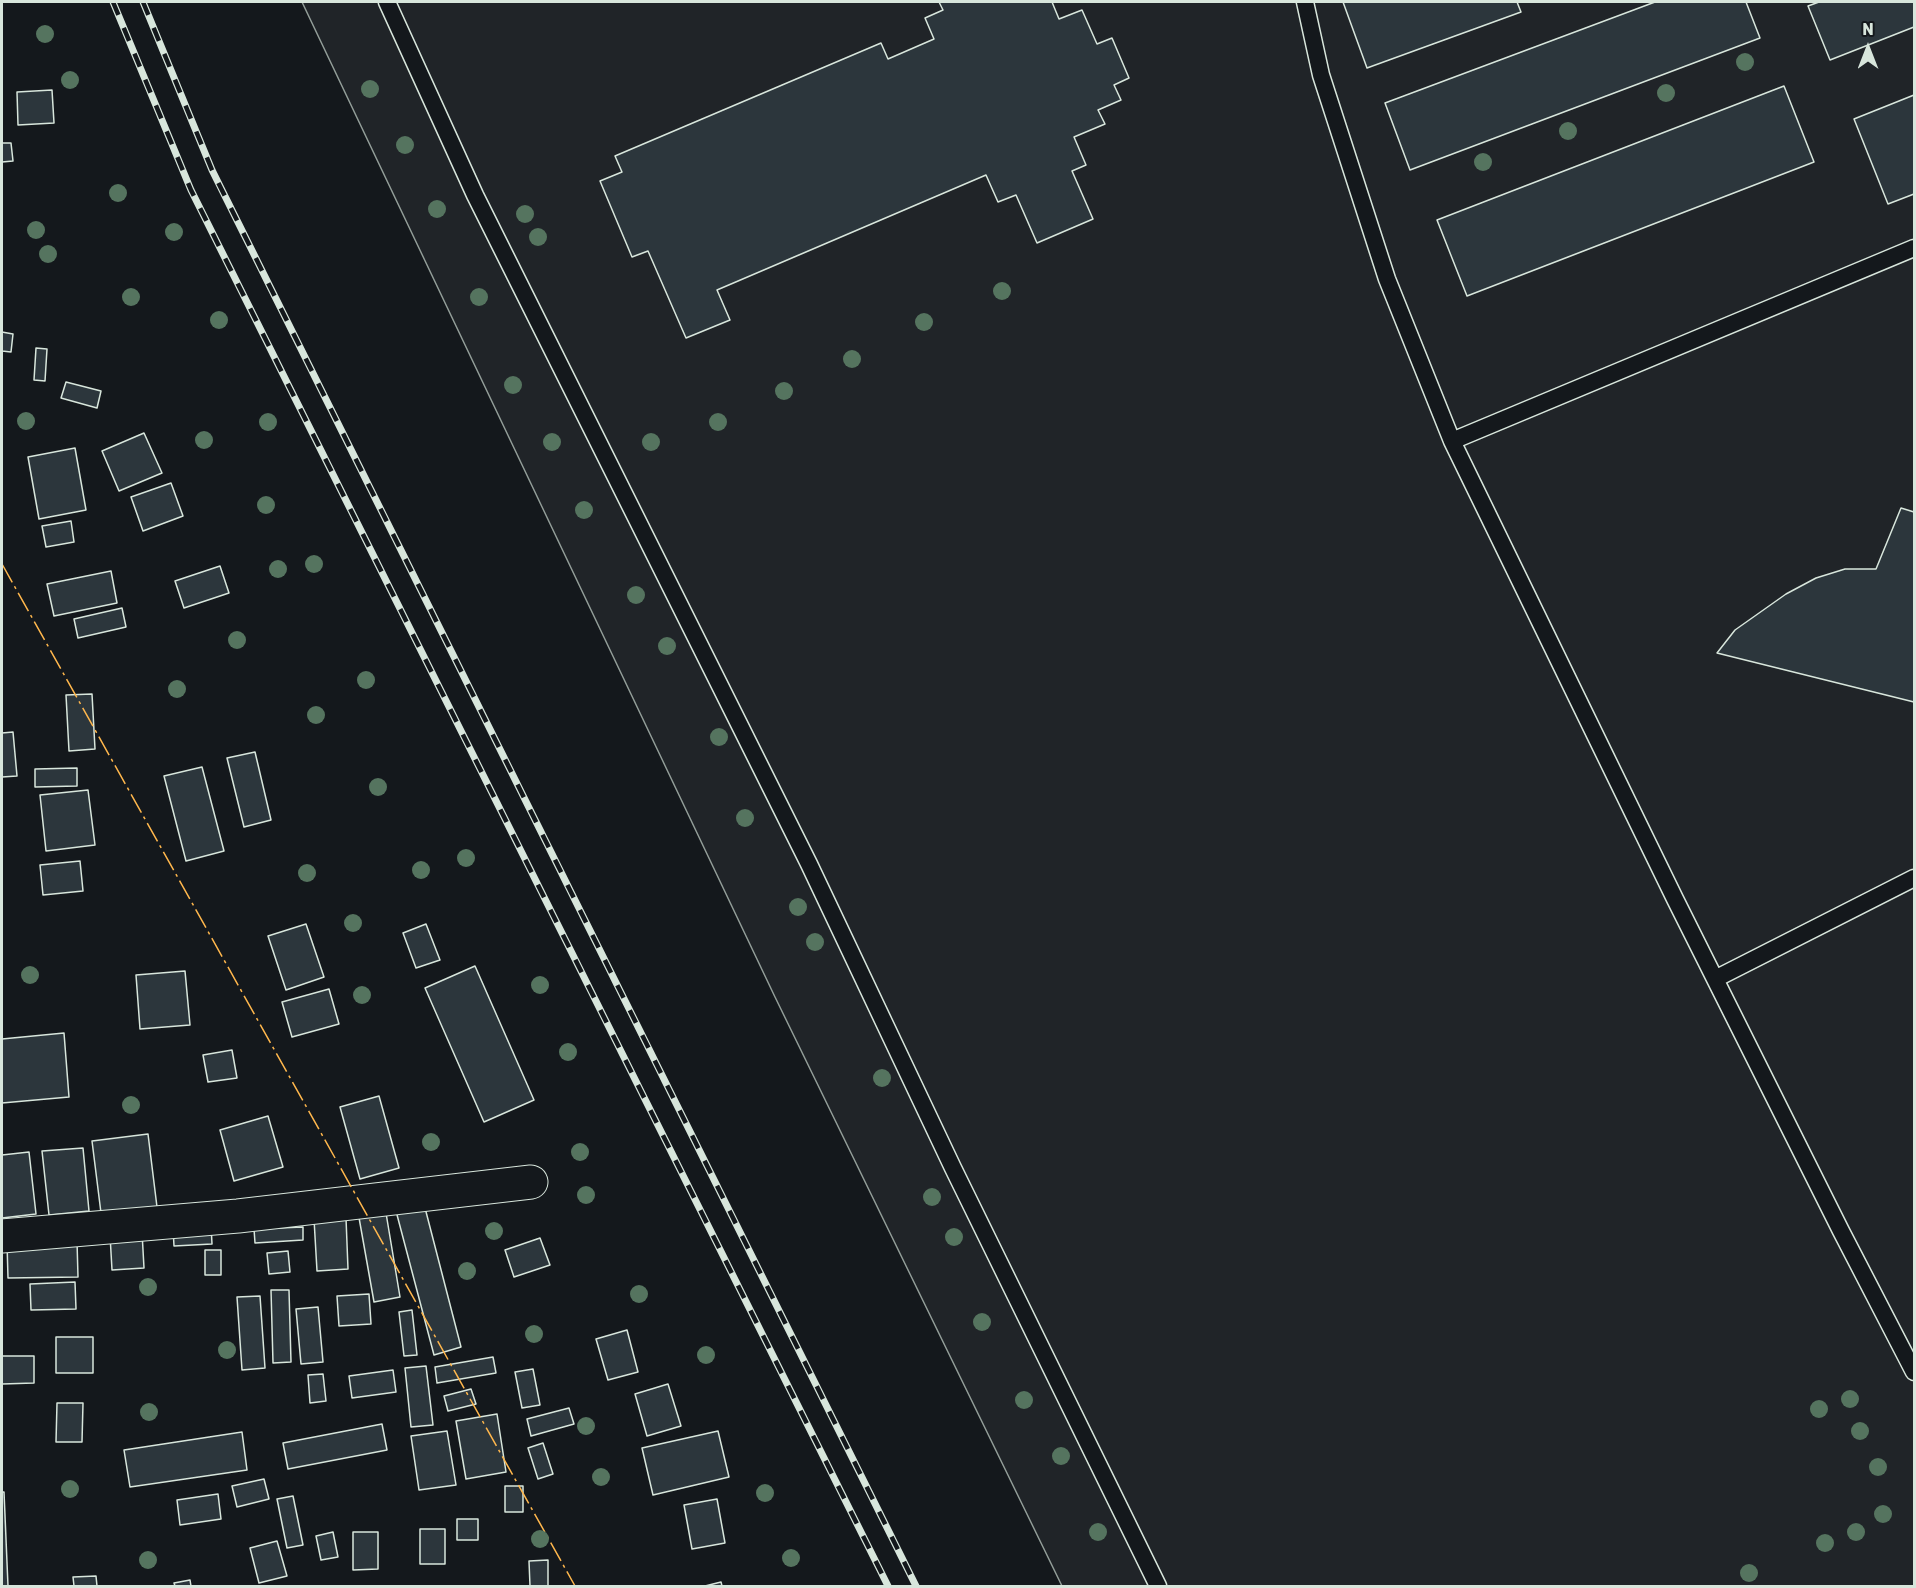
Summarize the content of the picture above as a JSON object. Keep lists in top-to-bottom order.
{
  "north": "top"
}
